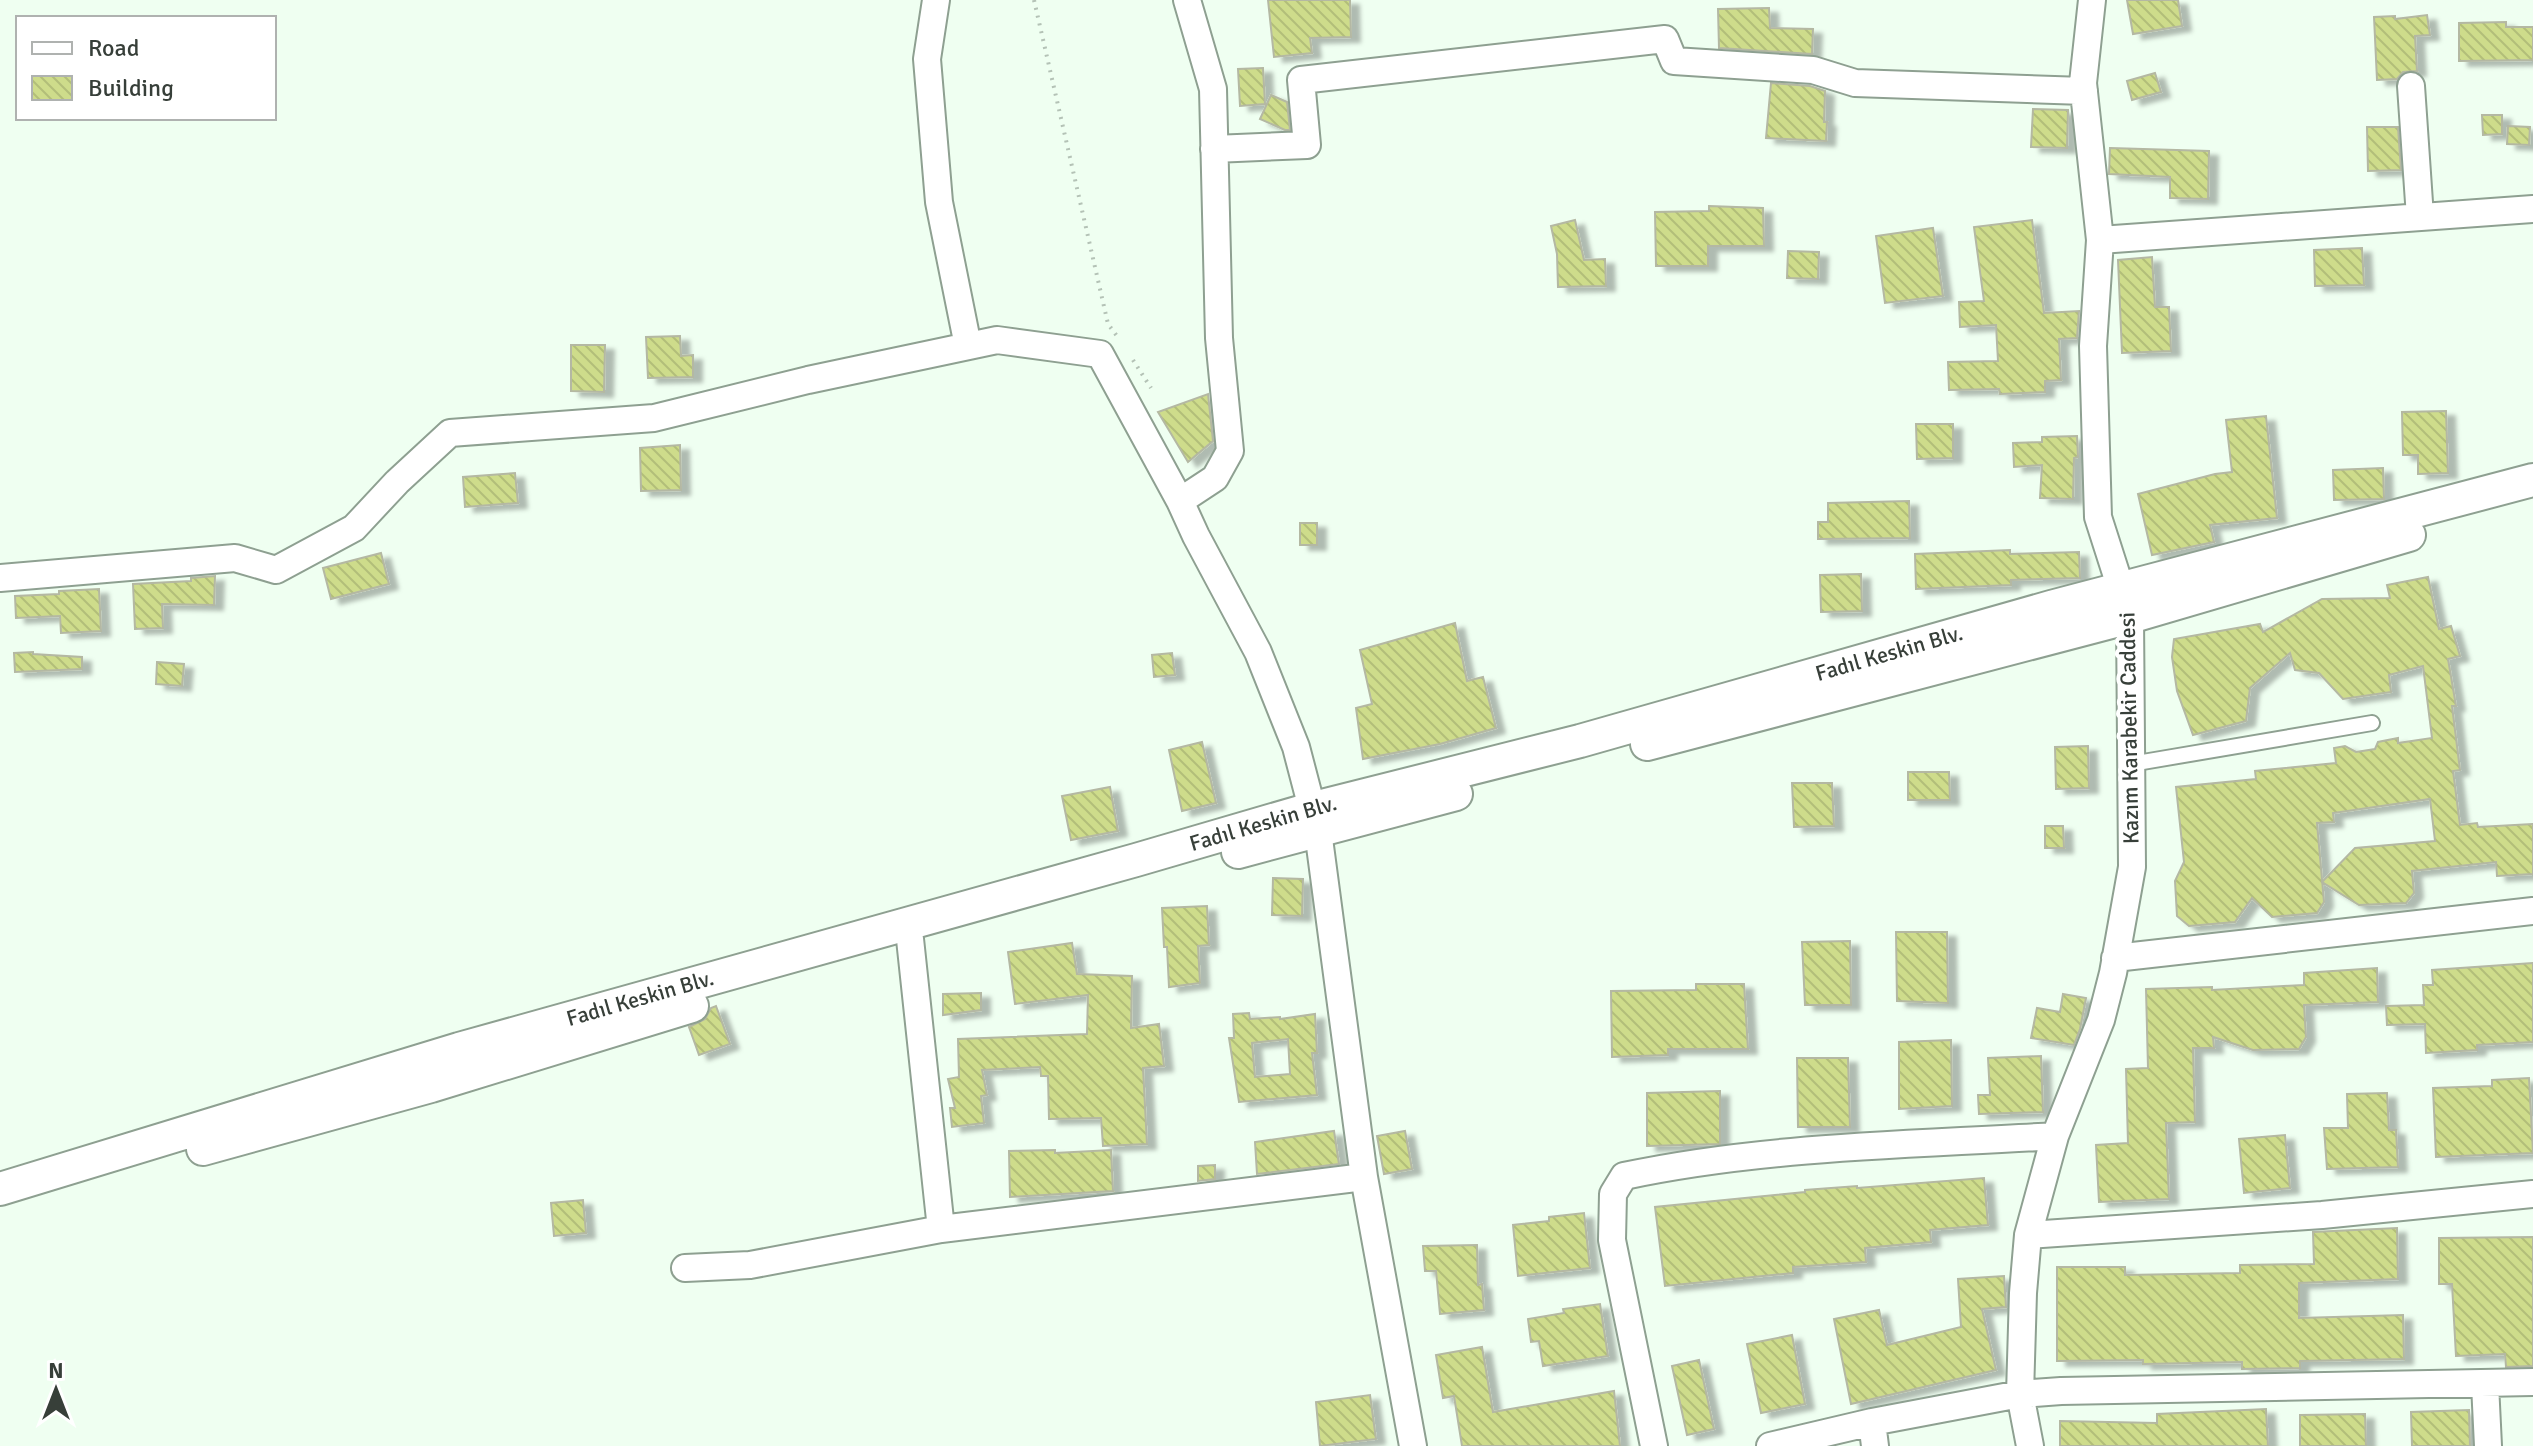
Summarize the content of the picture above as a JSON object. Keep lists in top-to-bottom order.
{
  "streets": {
    "street": ["Fadıl Keskin Blv.", "Kazım Karabekir Caddesi"]
  },
  "crossings": [
    ["Fadıl Keskin Blv.", "Kazım Karabekir Caddesi"]
  ],
  "legend": ["Road", "Building"],
  "north": "top"
}
